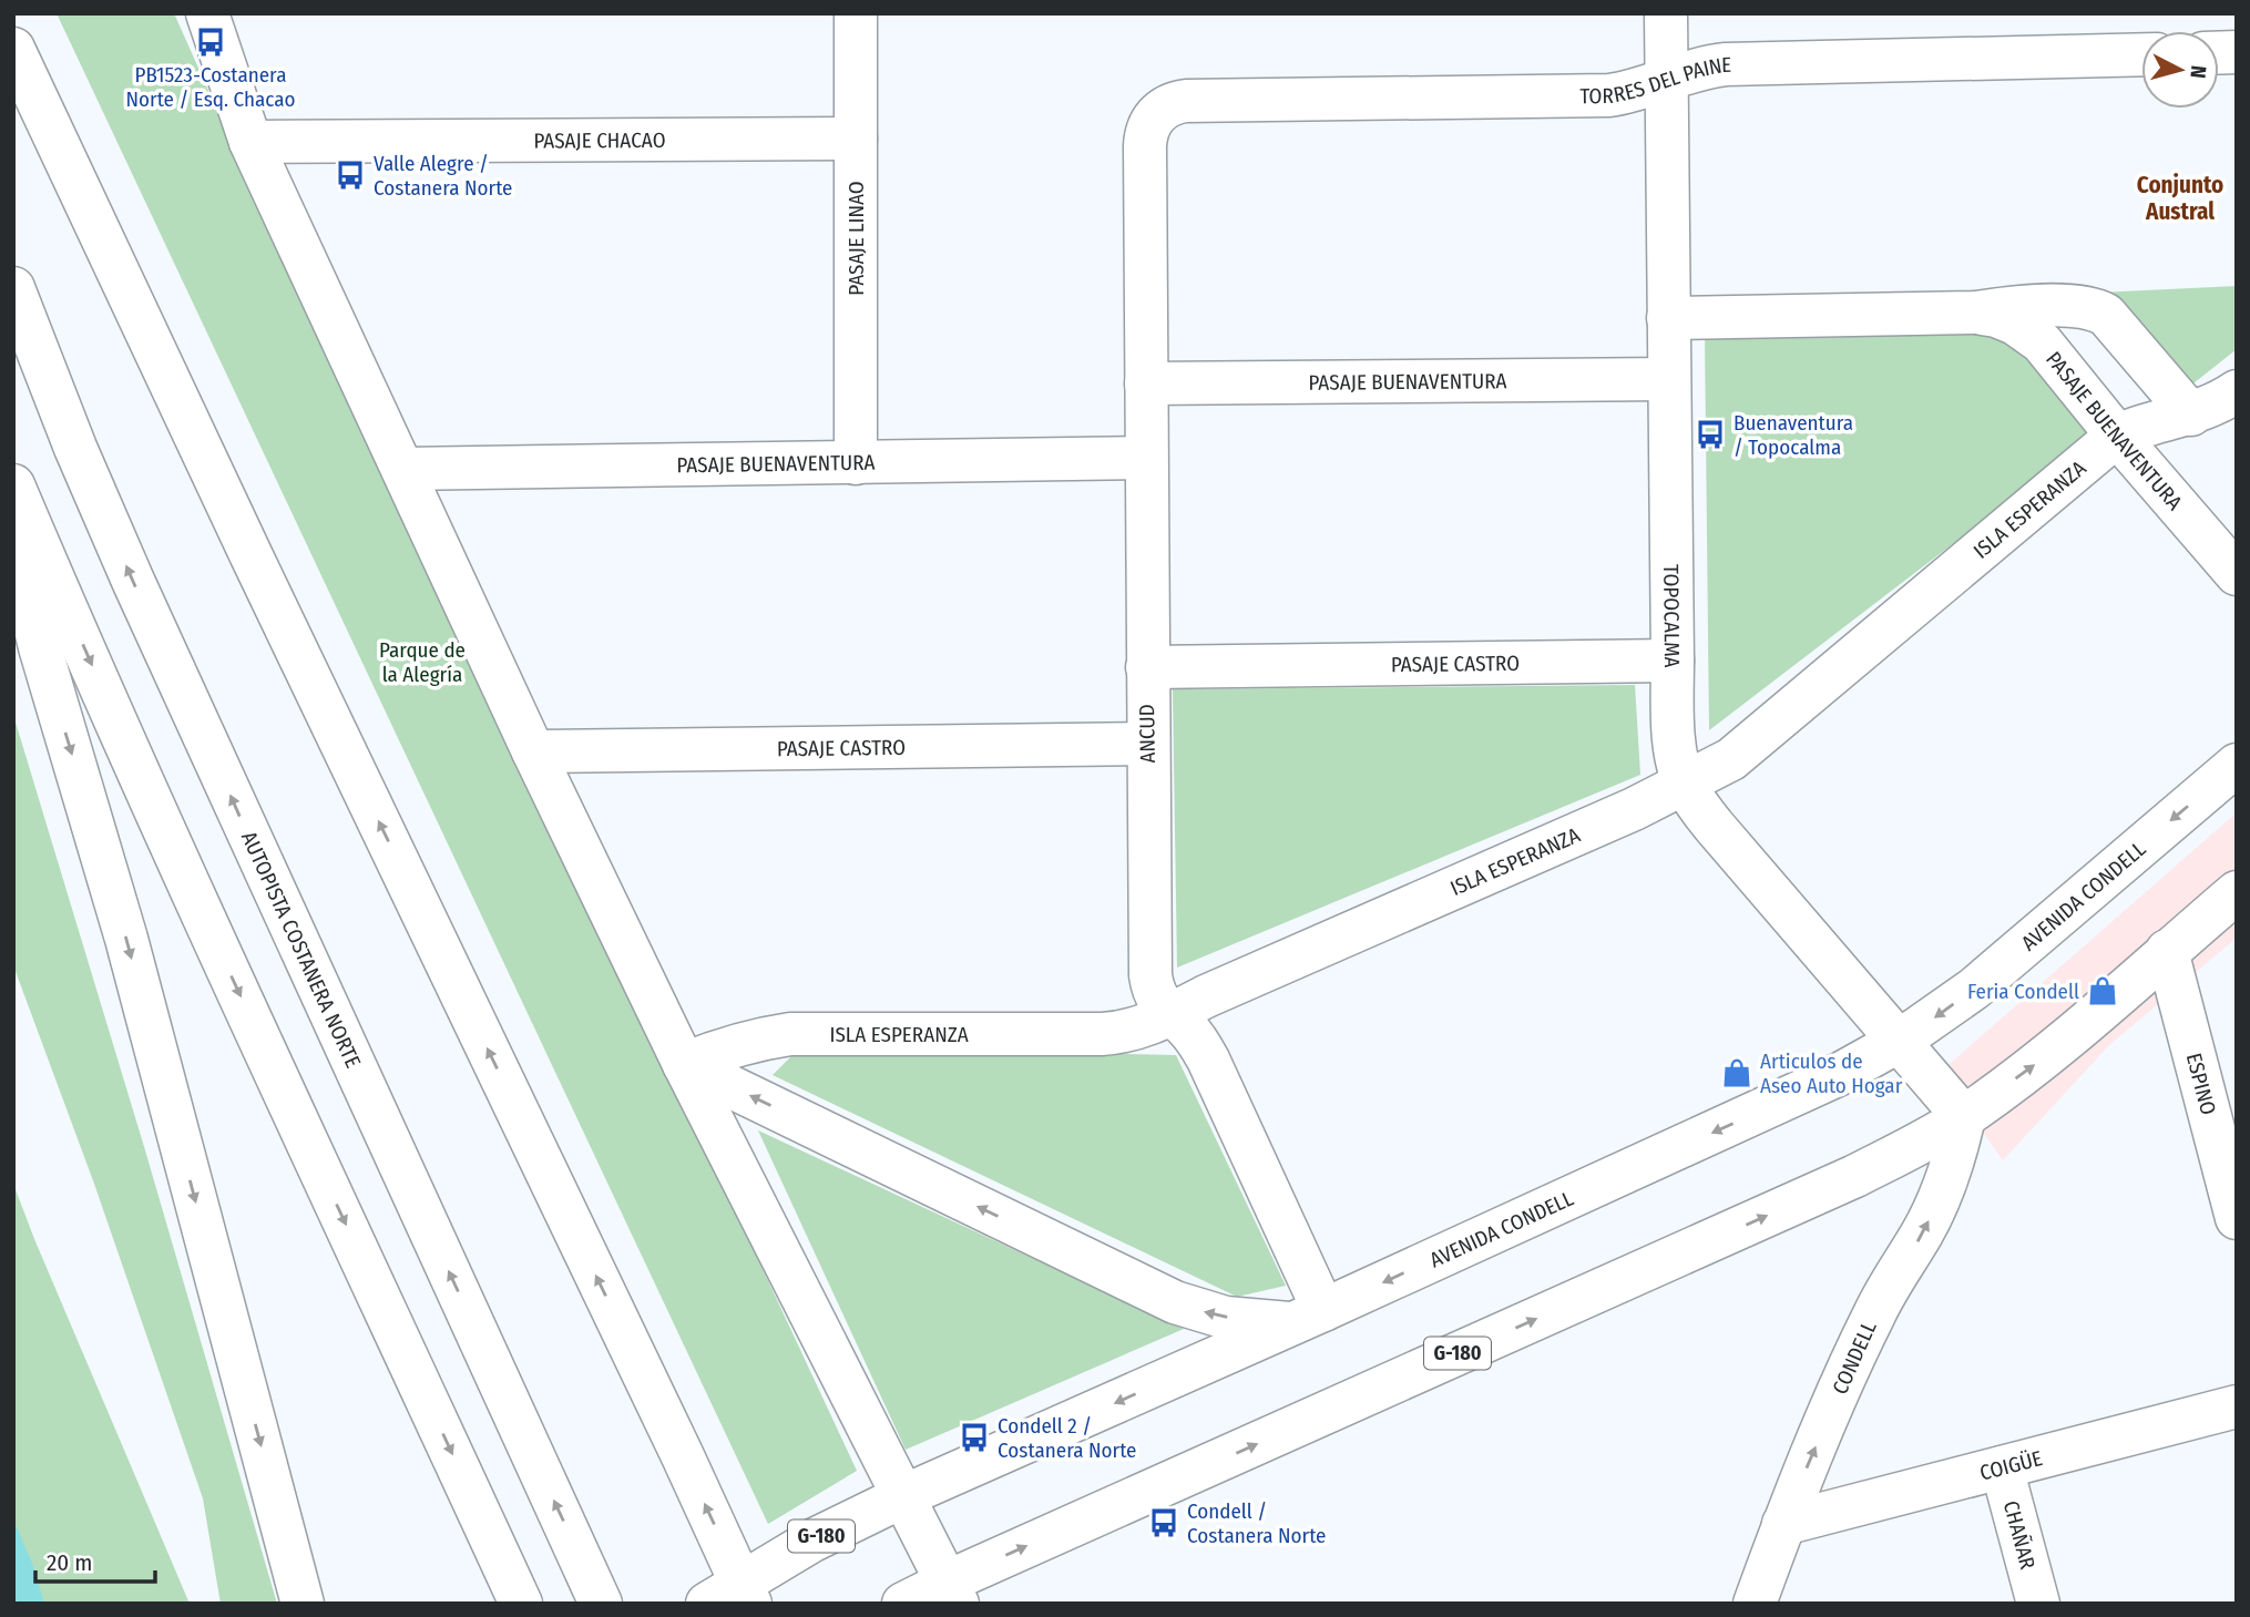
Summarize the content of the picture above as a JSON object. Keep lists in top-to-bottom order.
{
  "streets": {
    "main road": [
      "TORRES DEL PAINE",
      "PASAJE CHACAO",
      "PASAJE LINAO",
      "PASAJE BUENAVENTURA",
      "ISLA ESPERANZA",
      "TOPOCALMA",
      "PASAJE CASTRO",
      "ANCUD",
      "AVENIDA CONDELL",
      "AUTOPISTA COSTANERA NORTE",
      "ESPINO",
      "G-180",
      "CONDELL",
      "COIGÜE",
      "CHAÑAR"
    ]
  },
  "crossings": [
    ["TORRES DEL PAINE", "TOPOCALMA"],
    ["TORRES DEL PAINE", "ANCUD"],
    ["PASAJE CHACAO", "PASAJE LINAO"],
    ["PASAJE LINAO", "PASAJE BUENAVENTURA"],
    ["PASAJE BUENAVENTURA", "ISLA ESPERANZA"],
    ["PASAJE BUENAVENTURA", "TOPOCALMA"],
    ["PASAJE BUENAVENTURA", "ANCUD"],
    ["ISLA ESPERANZA", "TOPOCALMA"],
    ["ISLA ESPERANZA", "ANCUD"],
    ["TOPOCALMA", "PASAJE CASTRO"],
    ["TOPOCALMA", "AVENIDA CONDELL"],
    ["TOPOCALMA", "G-180"],
    ["TOPOCALMA", "CONDELL"],
    ["PASAJE CASTRO", "ANCUD"],
    ["ANCUD", "AVENIDA CONDELL"],
    ["ESPINO", "G-180"],
    ["G-180", "CONDELL"],
    ["CONDELL", "COIGÜE"],
    ["COIGÜE", "CHAÑAR"]
  ],
  "one_way": ["CONDELL"],
  "districts": ["Conjunto Austral"],
  "parks": ["Parque de la Alegría"],
  "places": {
    "bus stop": [
      "PB1523-Costanera Norte / Esq. Chacao",
      "Valle Alegre / Costanera Norte",
      "Buenaventura / Topocalma",
      "Condell 2 / Costanera Norte",
      "Condell / Costanera Norte"
    ],
    "shop": ["Feria Condell", "Articulos de Aseo Auto Hogar"]
  },
  "scale_bar": "20 m",
  "north": "right"
}
